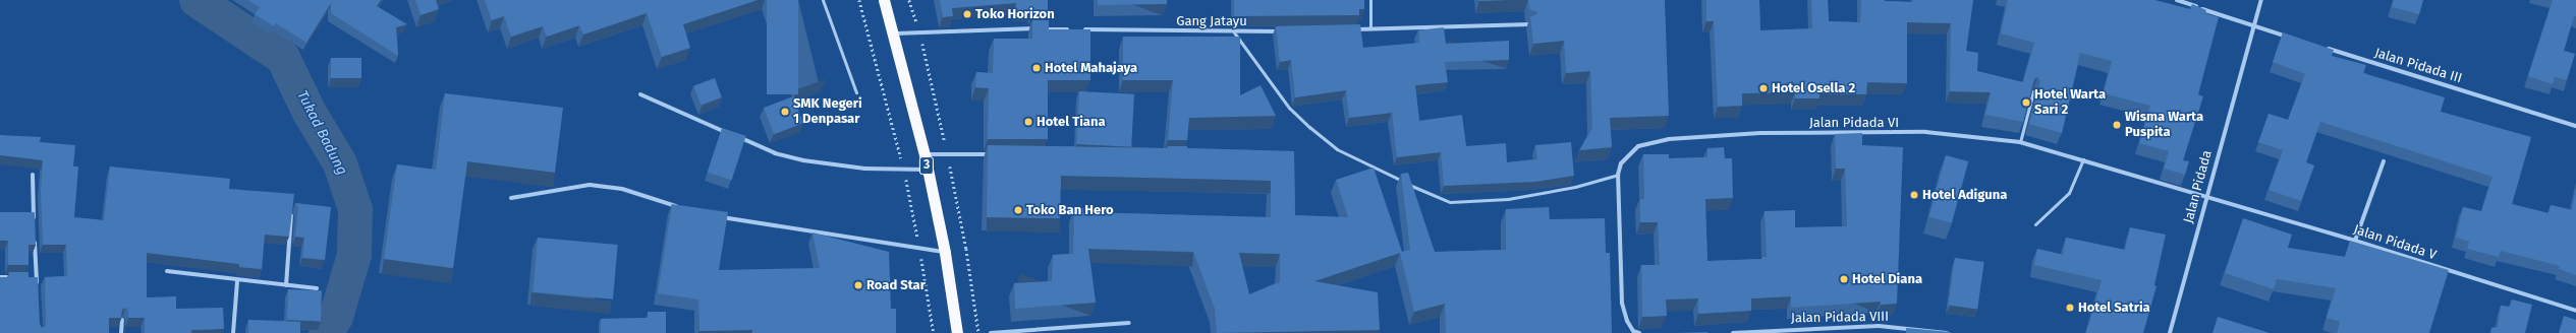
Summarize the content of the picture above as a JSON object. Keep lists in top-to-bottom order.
{
  "streets": {
    "highway": ["3"],
    "street": [
      "Gang Jatayu",
      "Jalan Pidada III",
      "Jalan Pidada VI",
      "Jalan Pidada",
      "Jalan Pidada V",
      "Jalan Pidada VIII"
    ]
  },
  "crossings": [
    ["Jalan Pidada VI", "Jalan Pidada"],
    ["Jalan Pidada VI", "Jalan Pidada V"],
    ["Jalan Pidada", "Jalan Pidada V"]
  ],
  "water": ["Tukad Badung"],
  "places": [
    "Toko Horizon",
    "Hotel Mahajaya",
    "Hotel Osella 2",
    "Hotel Warta Sari 2",
    "SMK Negeri 1 Denpasar",
    "Hotel Tiana",
    "Wisma Warta Puspita",
    "Hotel Adiguna",
    "Toko Ban Hero",
    "Hotel Diana",
    "Road Star",
    "Hotel Satria"
  ]
}
